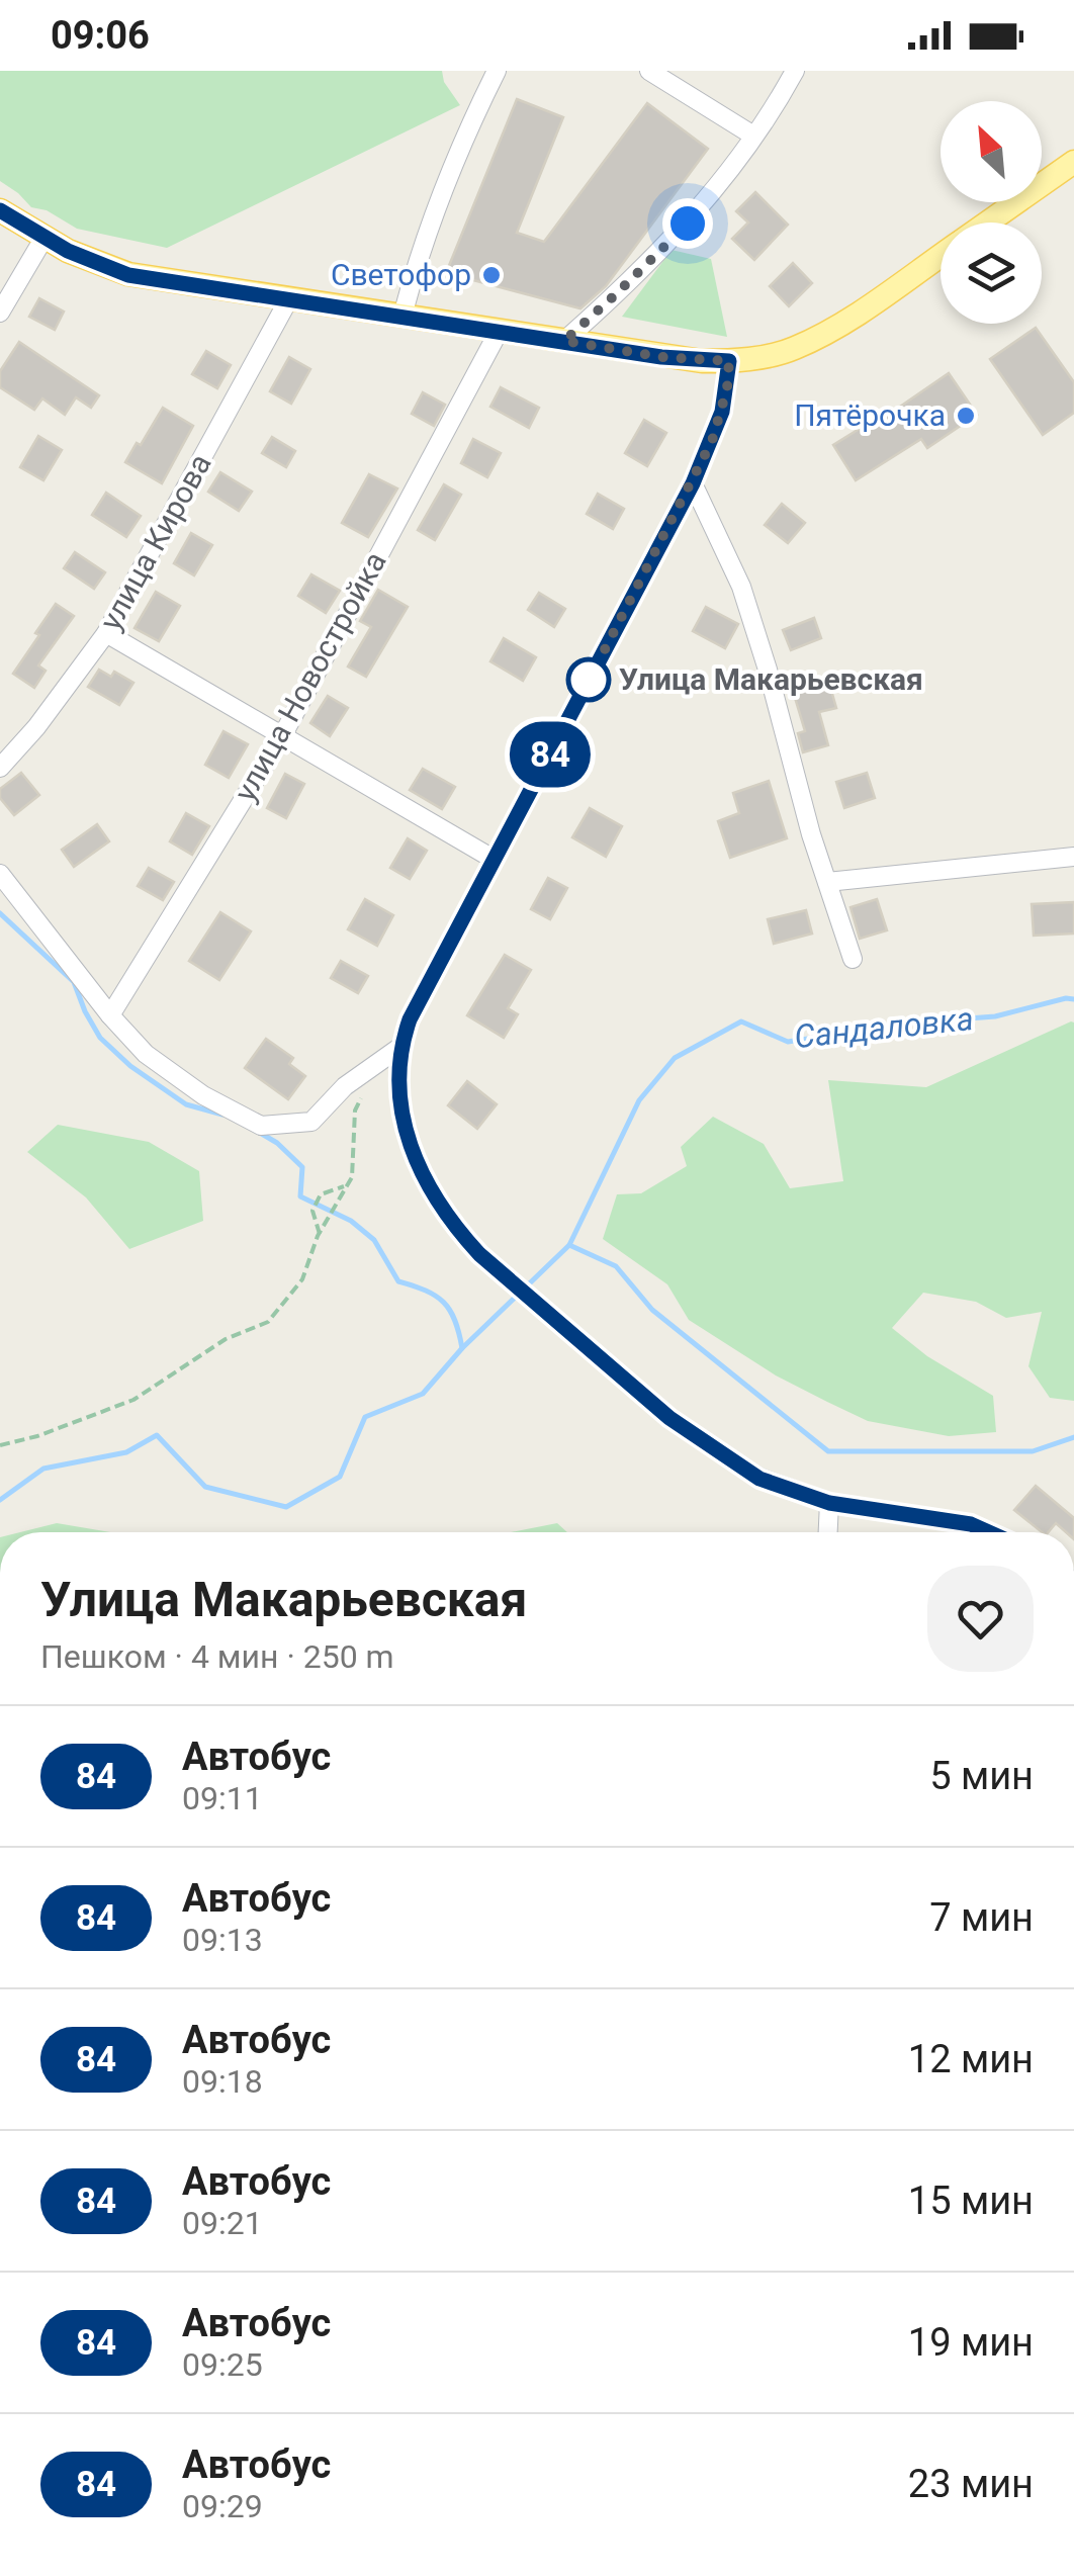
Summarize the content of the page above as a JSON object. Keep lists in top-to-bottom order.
{
  "streets": {
    "street": ["улица Кирова", "улица Новостройка"]
  },
  "water": ["Сандаловка"],
  "places": ["Светофор", "Пятёрочка", "Улица Макарьевская"],
  "lines": ["bus line 84"],
  "north": "top left",
  "page": {
    "status": "09:06",
    "on_map": "84",
    "heading": ["Улица Макарьевская", "Пешком · 4 мин · 250 m"],
    "list": [
      {
        "mark": "84",
        "name": "Автобус",
        "note": "09:11",
        "value": "5 мин"
      },
      {
        "mark": "84",
        "name": "Автобус",
        "note": "09:13",
        "value": "7 мин"
      },
      {
        "mark": "84",
        "name": "Автобус",
        "note": "09:18",
        "value": "12 мин"
      },
      {
        "mark": "84",
        "name": "Автобус",
        "note": "09:21",
        "value": "15 мин"
      },
      {
        "mark": "84",
        "name": "Автобус",
        "note": "09:25",
        "value": "19 мин"
      },
      {
        "mark": "84",
        "name": "Автобус",
        "note": "09:29",
        "value": "23 мин"
      }
    ]
  }
}
